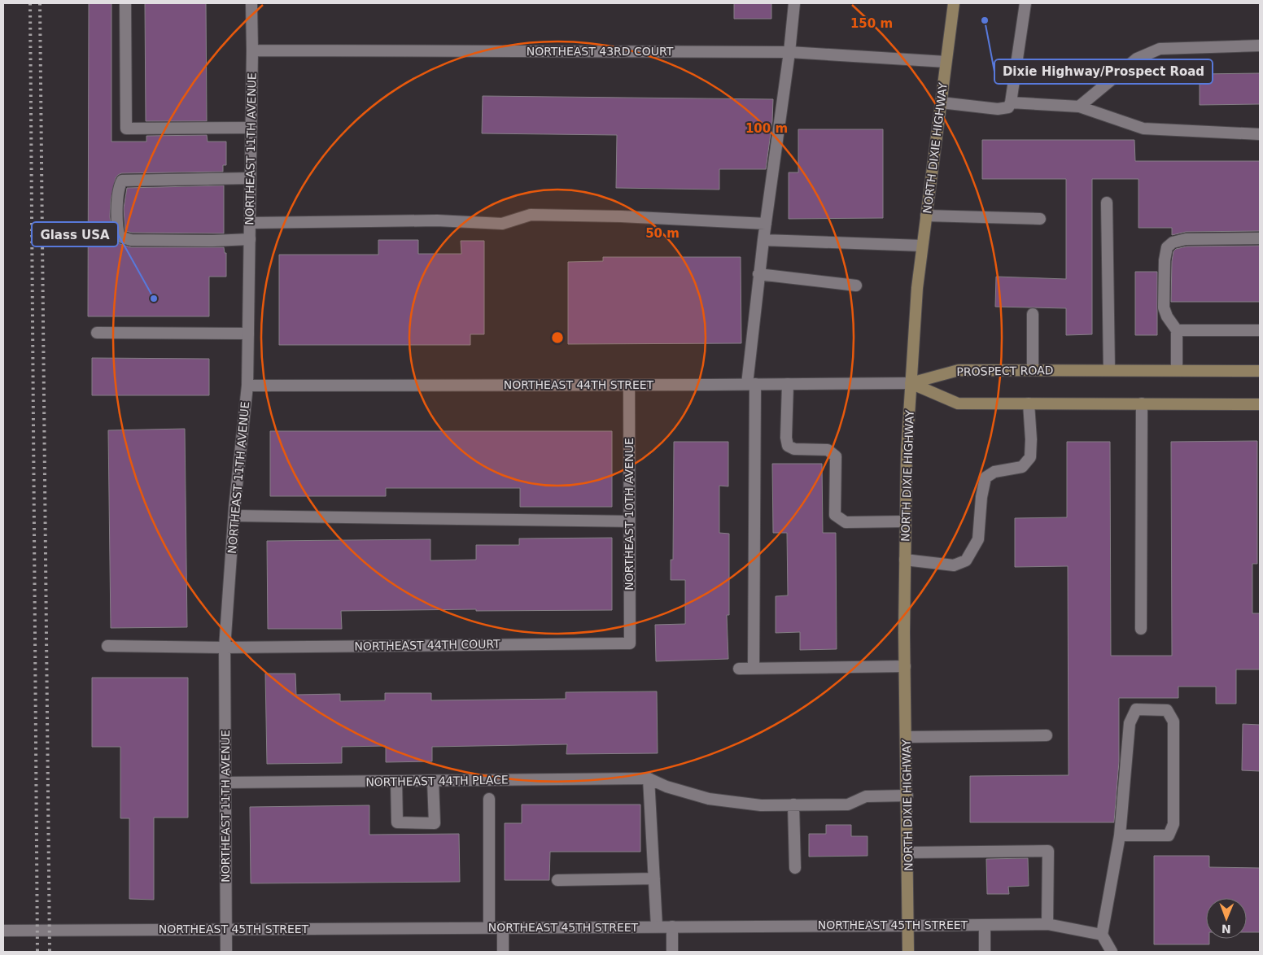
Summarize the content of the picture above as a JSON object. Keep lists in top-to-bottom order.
{
  "streets": {
    "main road": ["NORTH DIXIE HIGHWAY", "PROSPECT ROAD"],
    "street": [
      "NORTHEAST 43RD COURT",
      "NORTHEAST 11TH AVENUE",
      "NORTHEAST 44TH STREET",
      "NORTHEAST 10TH AVENUE",
      "NORTHEAST 44TH COURT",
      "NORTHEAST 44TH PLACE",
      "NORTHEAST 45TH STREET"
    ]
  },
  "crossings": [
    ["NORTHEAST 43RD COURT", "NORTH DIXIE HIGHWAY"],
    ["NORTHEAST 43RD COURT", "NORTHEAST 11TH AVENUE"],
    ["NORTH DIXIE HIGHWAY", "PROSPECT ROAD"],
    ["NORTH DIXIE HIGHWAY", "NORTHEAST 44TH STREET"],
    ["NORTH DIXIE HIGHWAY", "NORTHEAST 45TH STREET"],
    ["NORTHEAST 11TH AVENUE", "NORTHEAST 44TH STREET"],
    ["NORTHEAST 11TH AVENUE", "NORTHEAST 44TH COURT"],
    ["NORTHEAST 11TH AVENUE", "NORTHEAST 44TH PLACE"],
    ["NORTHEAST 11TH AVENUE", "NORTHEAST 45TH STREET"],
    ["PROSPECT ROAD", "NORTHEAST 44TH STREET"],
    ["NORTHEAST 44TH STREET", "NORTHEAST 10TH AVENUE"],
    ["NORTHEAST 10TH AVENUE", "NORTHEAST 44TH COURT"]
  ],
  "places": ["Dixie Highway/Prospect Road", "Glass USA"],
  "north": "bottom",
  "rings": ["150 m", "100 m", "50 m"]
}
